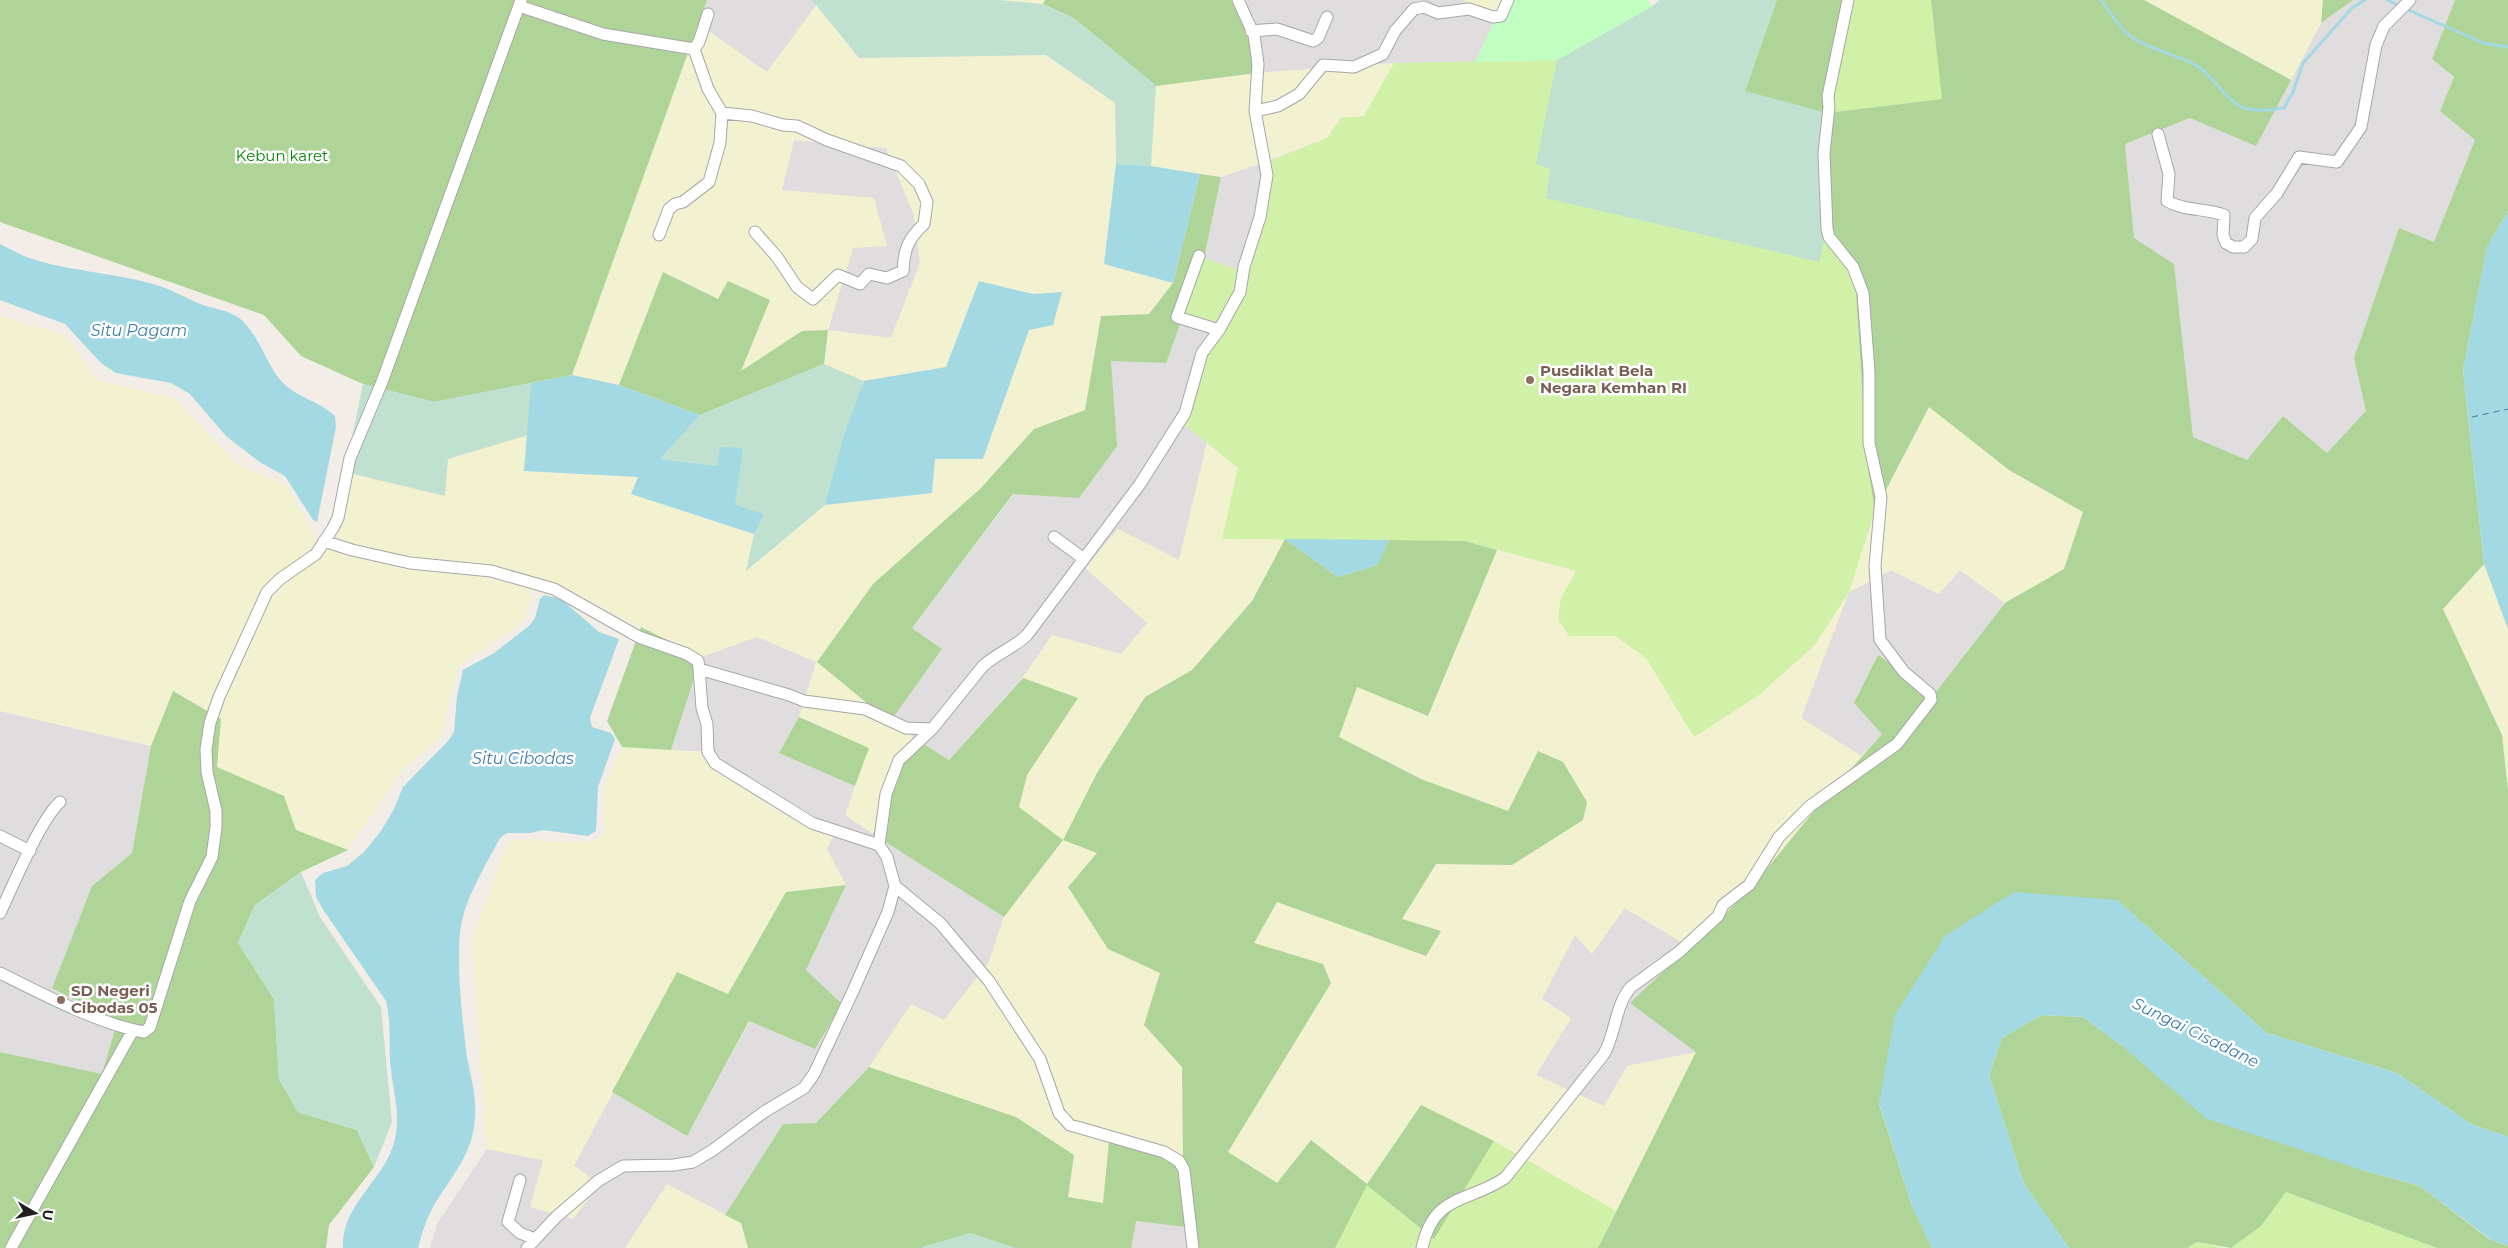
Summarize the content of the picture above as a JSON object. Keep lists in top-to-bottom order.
{
  "water": ["Situ Pagam", "Situ Cibodas", "Sungai Cisadane"],
  "parks": ["Kebun karet"],
  "places": ["Pusdiklat Bela Negara Kemhan RI", "SD Negeri Cibodas 05"],
  "north": "right"
}
